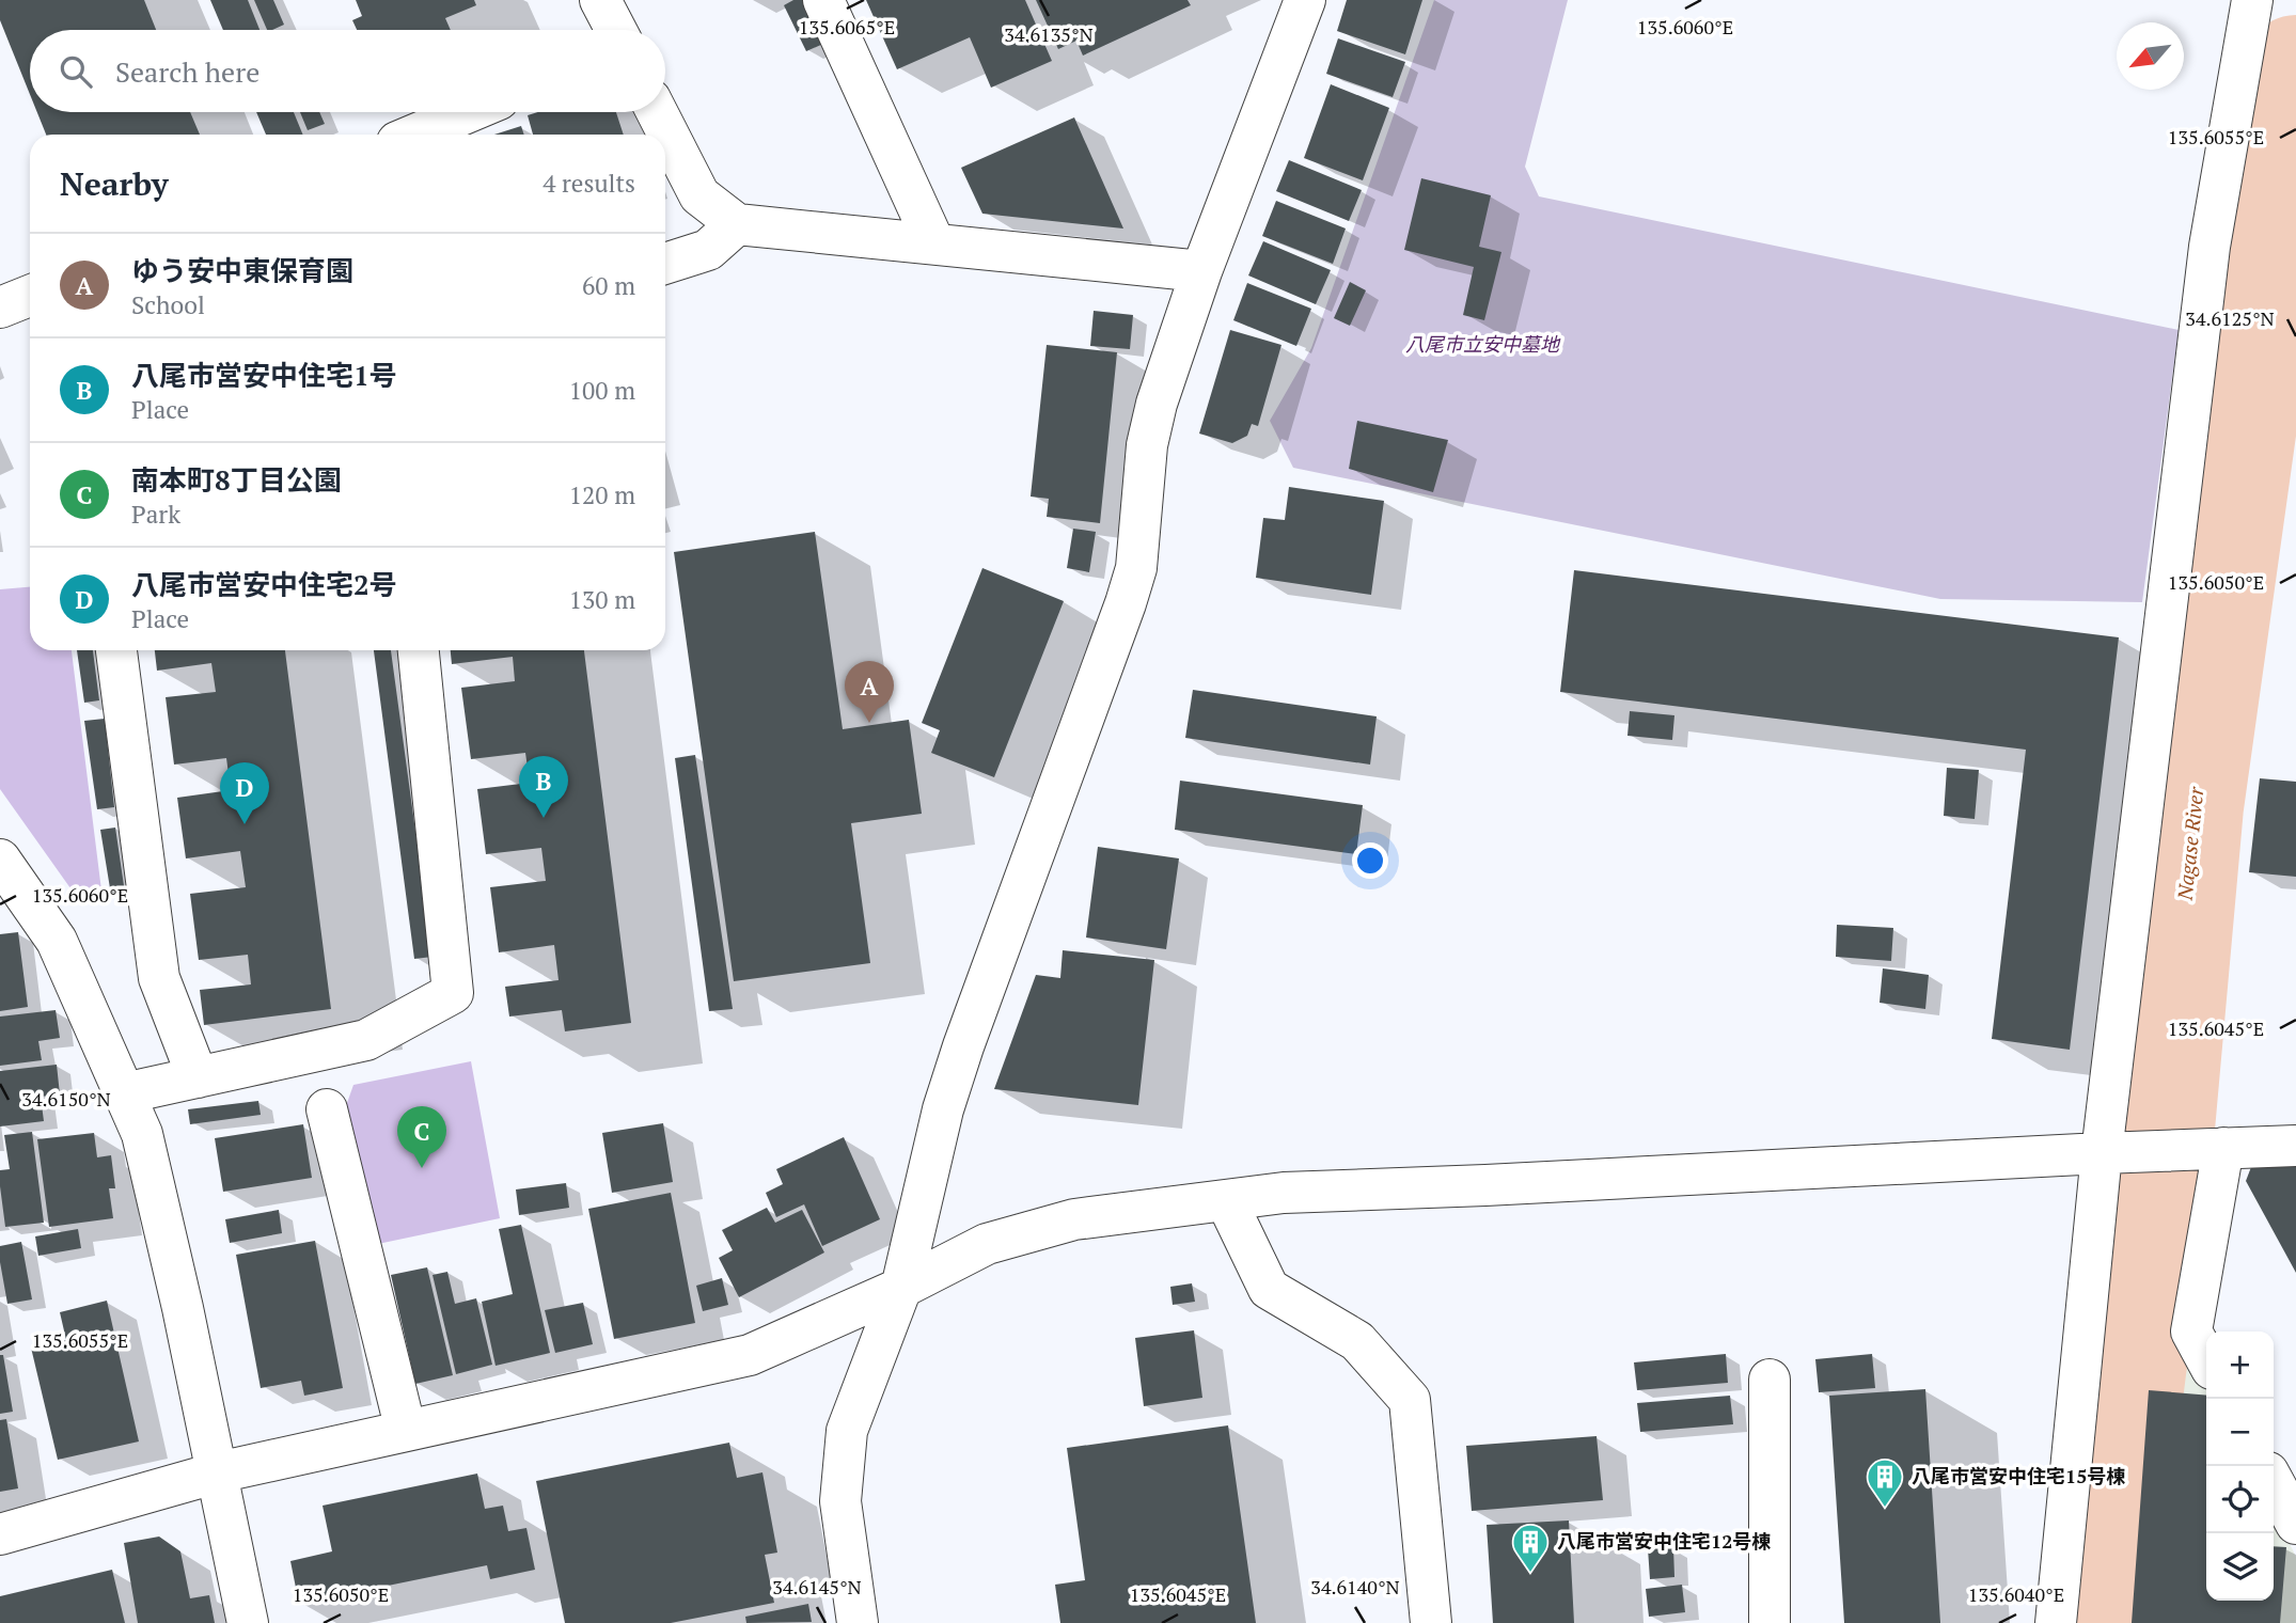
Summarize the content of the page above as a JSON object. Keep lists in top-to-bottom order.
{
  "water": ["Nagase River"],
  "parks": ["八尾市立安中墓地"],
  "places": {
    "building": ["八尾市営安中住宅15号棟", "八尾市営安中住宅12号棟"]
  },
  "north": "bottom left",
  "page": {
    "search": "Search here",
    "heading": ["Nearby", "4 results"],
    "list": [
      {
        "mark": "A",
        "name": "ゆう安中東保育園",
        "note": "School",
        "value": "60 m"
      },
      {
        "mark": "B",
        "name": "八尾市営安中住宅1号",
        "note": "Place",
        "value": "100 m"
      },
      {
        "mark": "C",
        "name": "南本町8丁目公園",
        "note": "Park",
        "value": "120 m"
      },
      {
        "mark": "D",
        "name": "八尾市営安中住宅2号",
        "note": "Place",
        "value": "130 m"
      }
    ],
    "pins": [
      "A",
      "B",
      "D",
      "C"
    ],
    "map_buttons": ["+", "−"]
  },
  "coordinates": [
    "135.6060°E",
    "135.6065°E",
    "34.6135°N",
    "135.6055°E",
    "34.6125°N",
    "135.6050°E",
    "135.6045°E",
    "34.6150°N",
    "34.6145°N",
    "34.6140°N",
    "135.6040°E"
  ]
}
